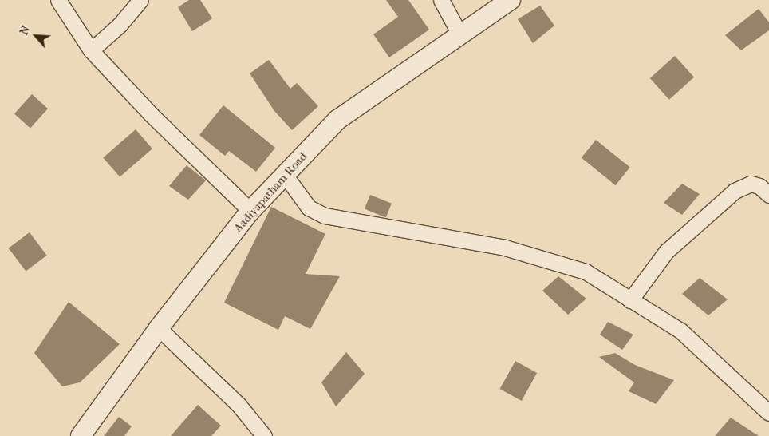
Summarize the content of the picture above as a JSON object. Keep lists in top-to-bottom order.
{
  "streets": {
    "street": ["Aadiyapatham Road"]
  },
  "north": "top left"
}
